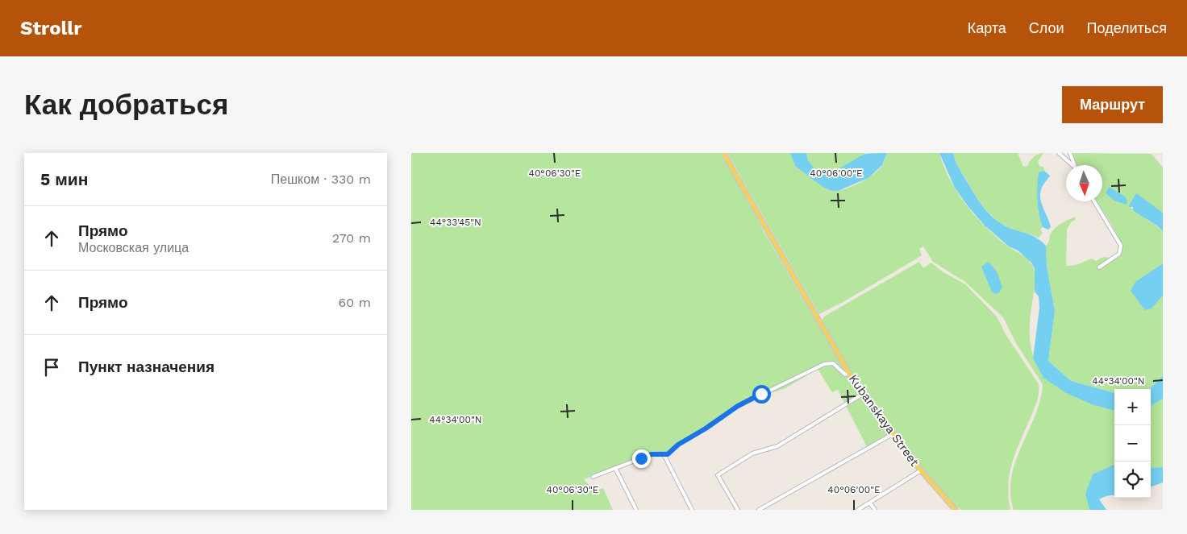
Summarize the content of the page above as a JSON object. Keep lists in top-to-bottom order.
{
  "streets": {
    "main road": ["Kubanskaya Street"]
  },
  "north": "bottom",
  "page": {
    "header": "Strollr",
    "nav": ["Карта", "Слои", "Поделиться"],
    "buttons": "Маршрут",
    "title": "Как добраться",
    "heading": ["5 мин", "Пешком · 330 m"],
    "list": [
      ["Прямо", "Московская улица", "270 m"],
      ["Прямо", "60 m"],
      "Пункт назначения"
    ],
    "map_buttons": ["+", "−"]
  },
  "coordinates": [
    "40°06'30\"E",
    "40°06'00\"E",
    "44°33'45\"N",
    "44°34'00\"N"
  ]
}
